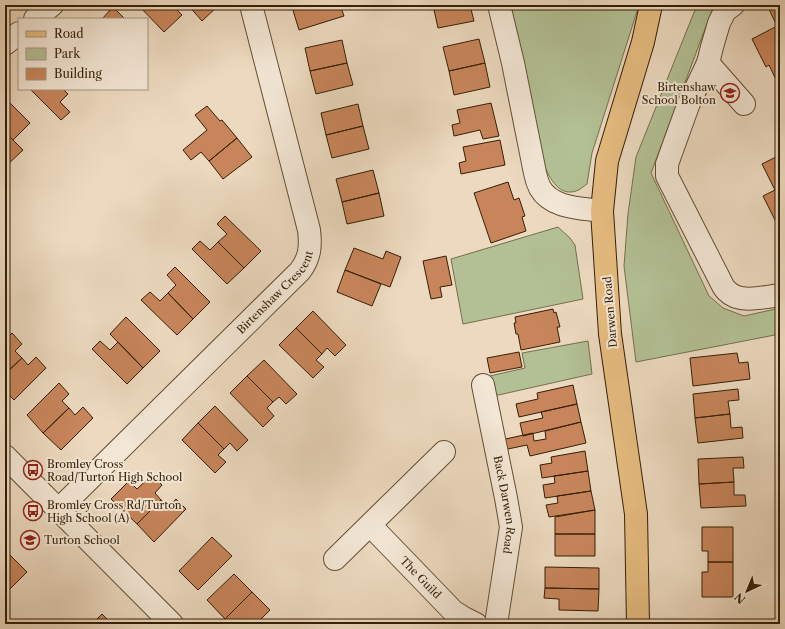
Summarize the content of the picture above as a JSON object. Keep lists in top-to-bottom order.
{
  "streets": {
    "main road": ["Darwen Road"],
    "street": ["Birtenshaw Crescent", "Back Darwen Road", "The Guild"]
  },
  "places": {
    "school or university": ["Birtenshaw School Bolton", "Turton School"],
    "bus stop": ["Bromley Cross Road/Turton High School", "Bromley Cross Rd/Turton High School (A)"]
  },
  "legend": ["Road", "Park", "Building"],
  "north": "bottom left"
}
